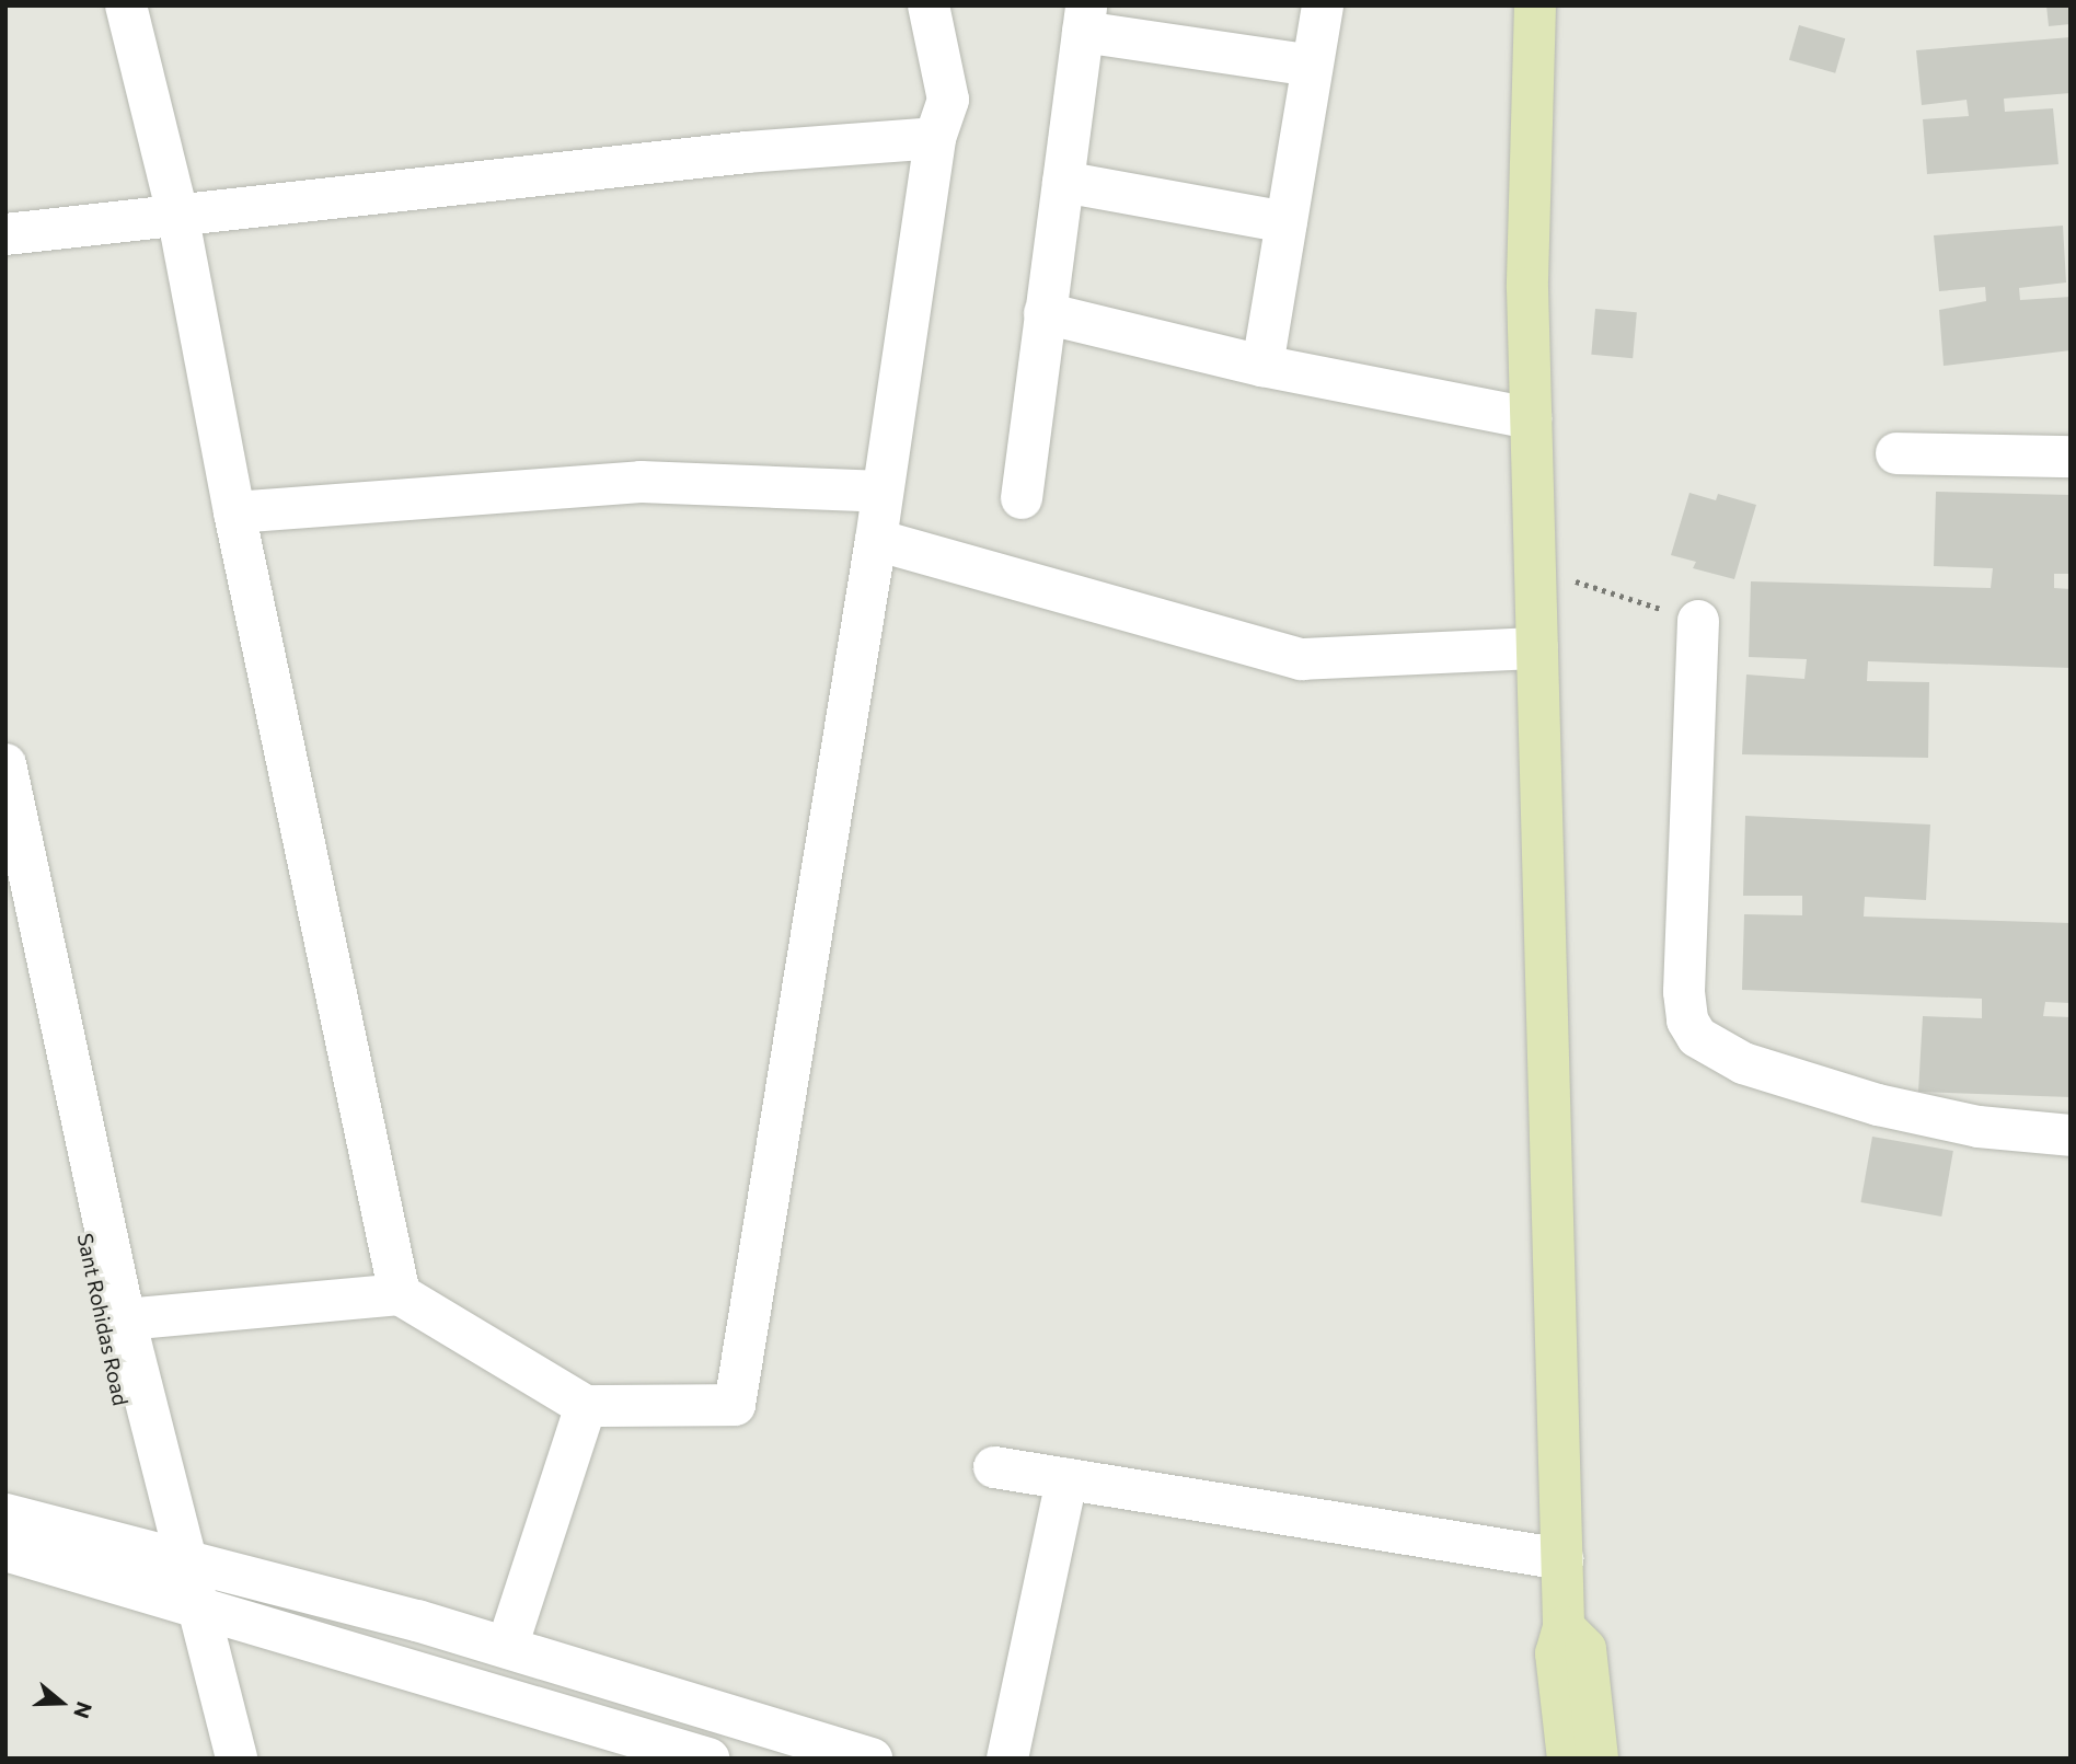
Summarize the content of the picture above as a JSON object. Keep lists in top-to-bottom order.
{
  "streets": {
    "street": ["Sant Rohidas Road"]
  },
  "north": "right"
}
